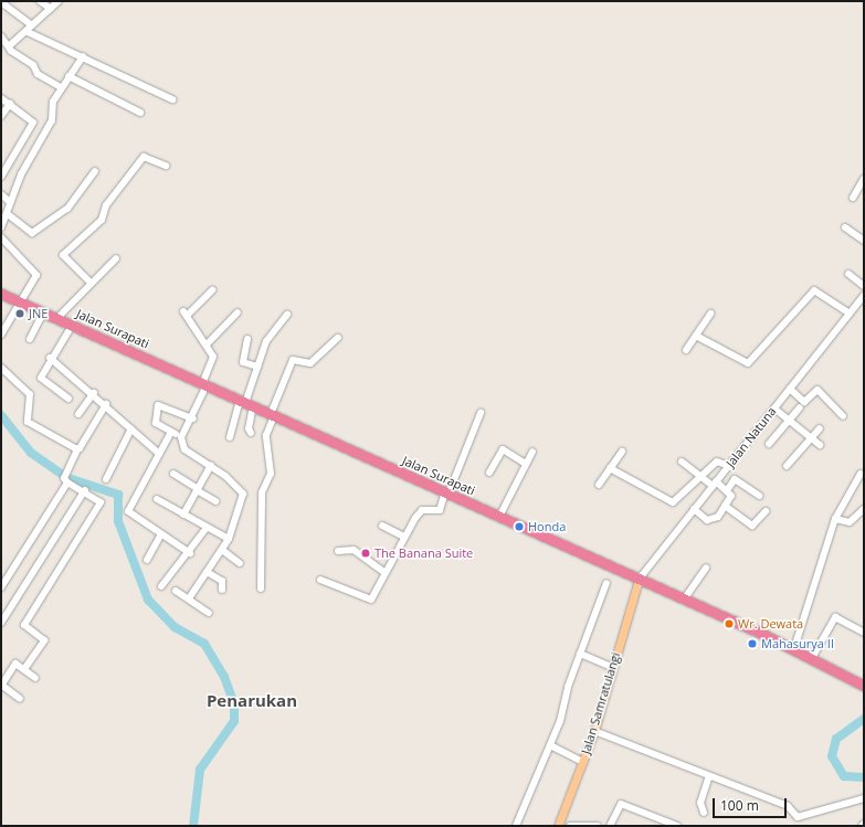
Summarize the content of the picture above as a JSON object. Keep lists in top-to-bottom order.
{
  "streets": {
    "highway": ["Jalan Surapati"],
    "main road": ["Jalan Samratulangi"],
    "street": ["Jalan Natuna"]
  },
  "crossings": [
    ["Jalan Surapati", "Jalan Natuna"],
    ["Jalan Surapati", "Jalan Samratulangi"],
    ["Jalan Natuna", "Jalan Samratulangi"]
  ],
  "districts": ["Penarukan"],
  "places": [
    "JNE",
    "Honda",
    "The Banana Suite",
    "Wr. Dewata",
    "Mahasurya II"
  ],
  "scale_bar": "100 m"
}
